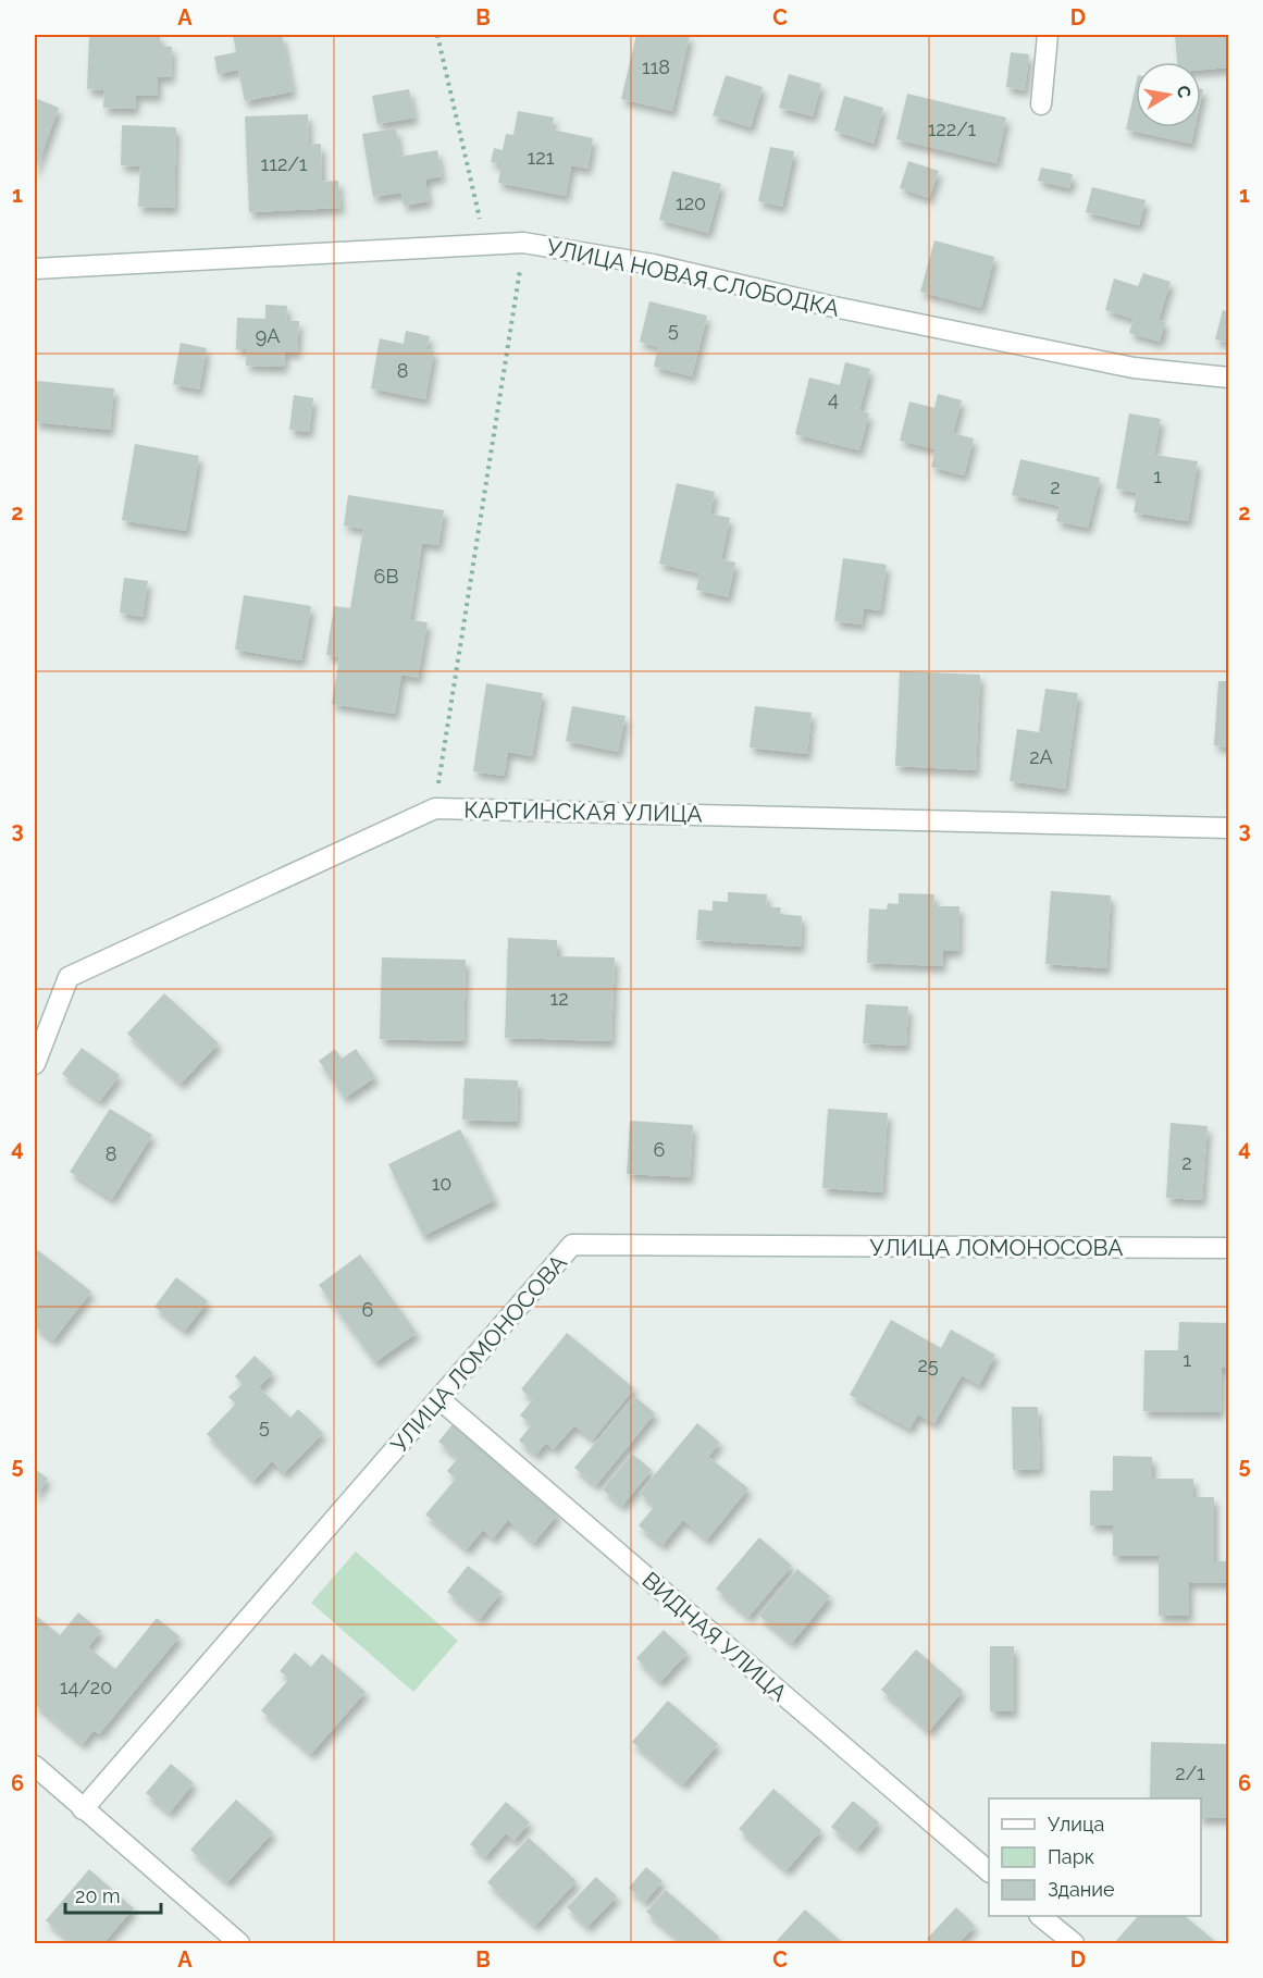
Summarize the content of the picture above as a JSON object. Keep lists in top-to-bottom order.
{
  "streets": {
    "street": [
      "УЛИЦА НОВАЯ СЛОБОДКА",
      "КАРТИНСКАЯ УЛИЦА",
      "УЛИЦА ЛОМОНОСОВА",
      "ВИДНАЯ УЛИЦА"
    ]
  },
  "crossings": [
    ["УЛИЦА ЛОМОНОСОВА", "ВИДНАЯ УЛИЦА"]
  ],
  "house_numbers": [
    "118",
    "122/1",
    "121",
    "112/1",
    "120",
    "5",
    "9А",
    "8",
    "4",
    "1",
    "2",
    "6В",
    "2А",
    "12",
    "6",
    "8",
    "2",
    "10",
    "6",
    "1",
    "25",
    "5",
    "14/20",
    "2/1"
  ],
  "legend": ["Улица", "Парк", "Здание"],
  "scale_bar": "20 m",
  "north": "right",
  "grid": {
    "columns": [
      "A",
      "B",
      "C",
      "D"
    ],
    "rows": [
      "1",
      "2",
      "3",
      "4",
      "5",
      "6"
    ]
  }
}
